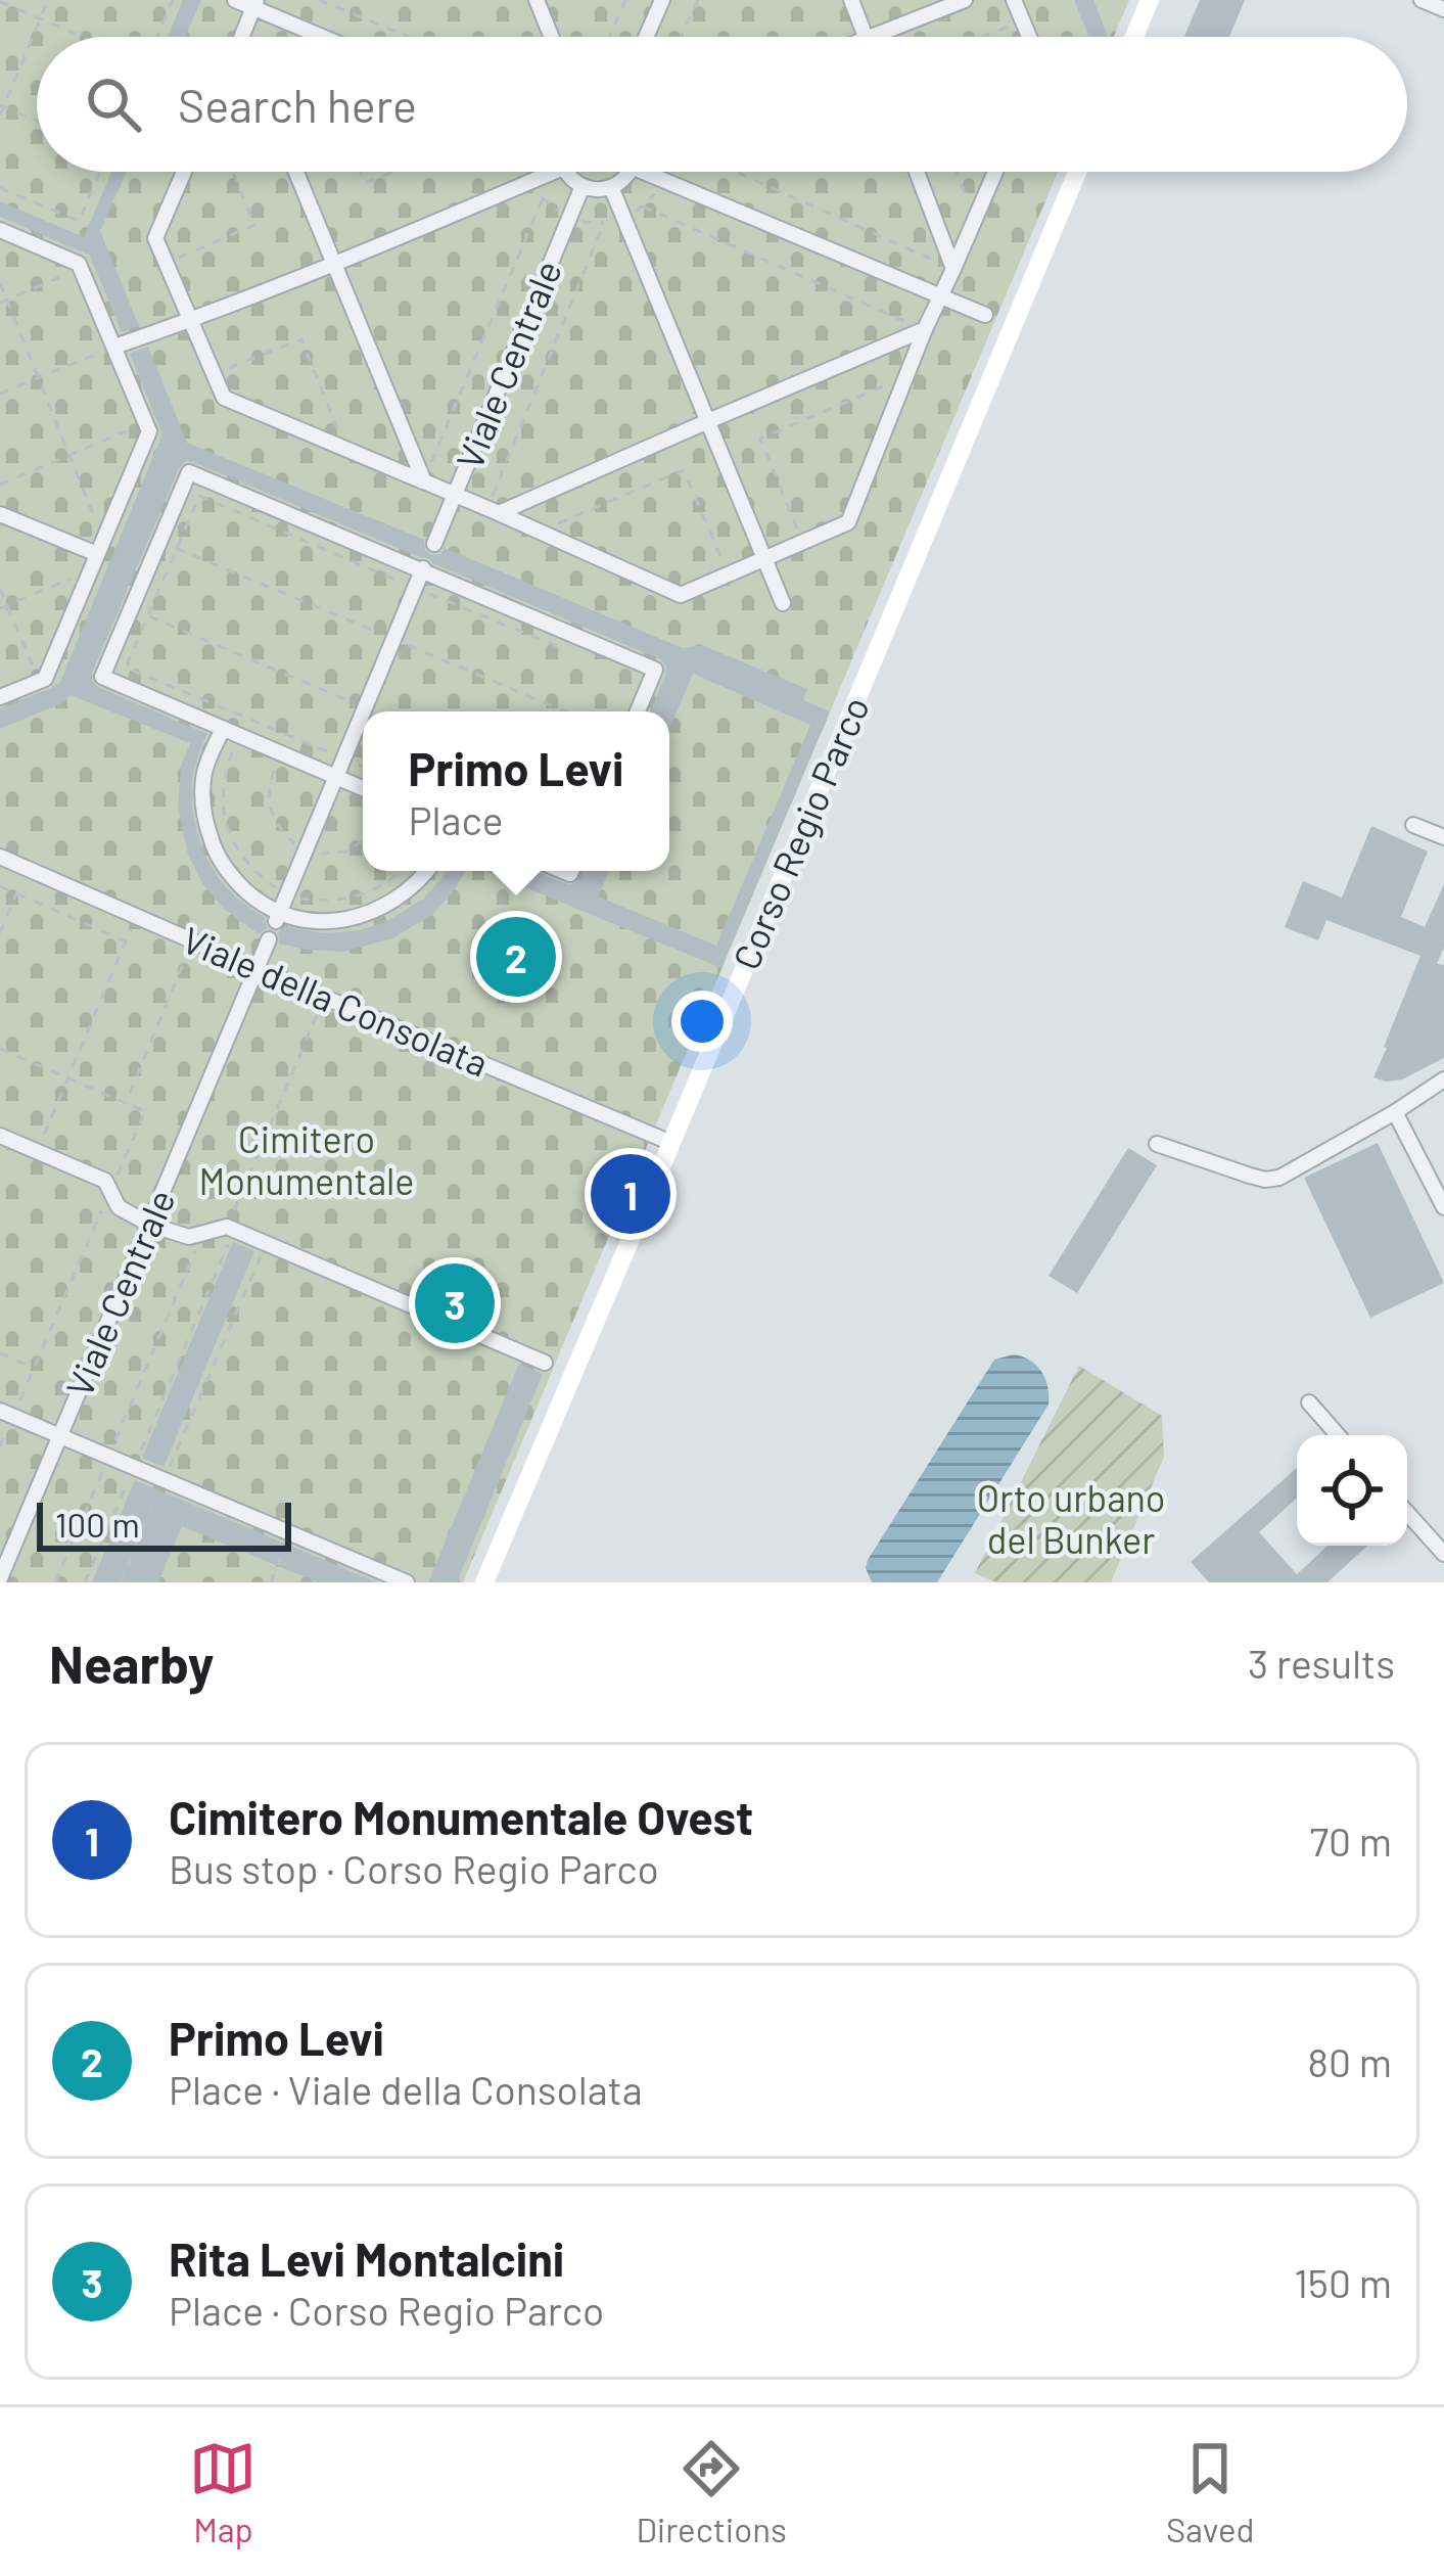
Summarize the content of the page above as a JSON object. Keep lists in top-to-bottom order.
{
  "streets": {
    "street": ["Viale Centrale", "Corso Regio Parco", "Viale della Consolata"]
  },
  "crossings": [
    ["Viale Centrale", "Viale della Consolata"],
    ["Corso Regio Parco", "Viale della Consolata"]
  ],
  "parks": ["Cimitero Monumentale", "Orto urbano del Bunker"],
  "scale_bar": "100 m",
  "page": {
    "search": "Search here",
    "popup": ["Primo Levi", "Place"],
    "pins": ["2", "1", "3"],
    "scale": "100 m",
    "heading": ["Nearby", "3 results"],
    "list": [
      {
        "mark": "1",
        "name": "Cimitero Monumentale Ovest",
        "note": "Bus stop · Corso Regio Parco",
        "value": "70 m"
      },
      {
        "mark": "2",
        "name": "Primo Levi",
        "note": "Place · Viale della Consolata",
        "value": "80 m"
      },
      {
        "mark": "3",
        "name": "Rita Levi Montalcini",
        "note": "Place · Corso Regio Parco",
        "value": "150 m"
      }
    ],
    "nav": ["Map", "Directions", "Saved"]
  }
}
